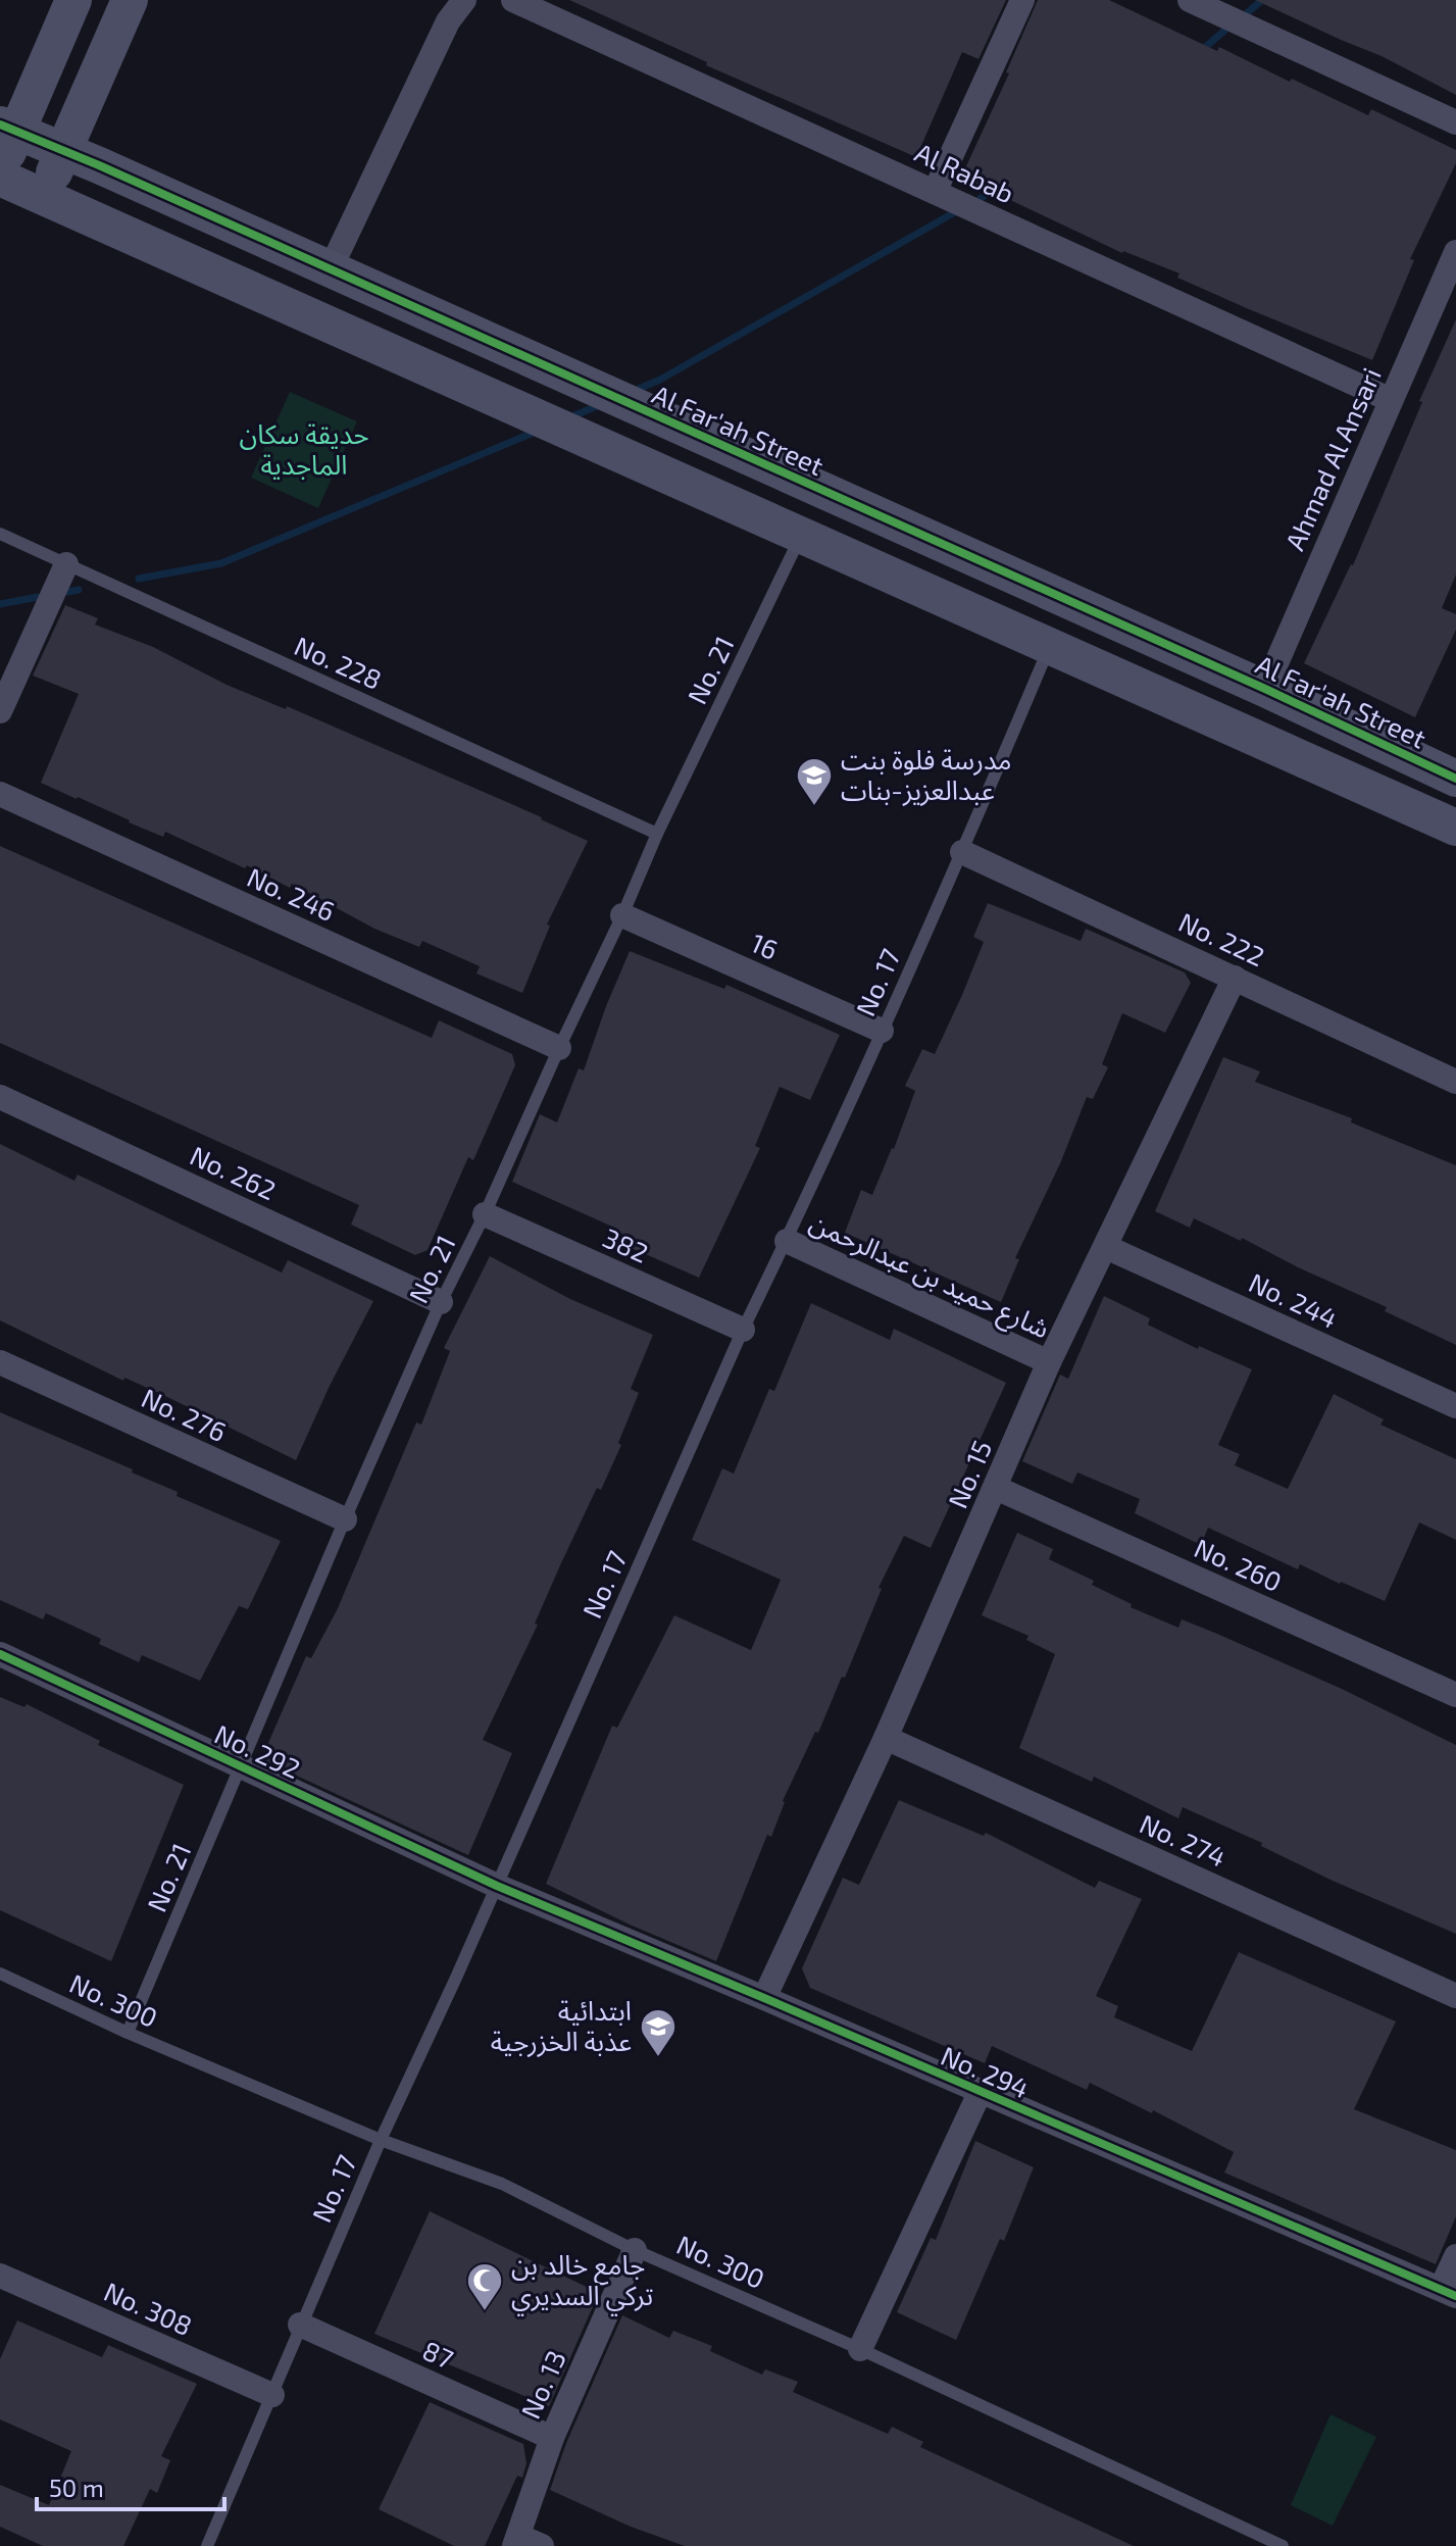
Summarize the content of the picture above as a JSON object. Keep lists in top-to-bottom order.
{
  "streets": {
    "street": [
      "Al Rabab",
      "Al Far'ah Street",
      "Ahmad Al Ansari",
      "No. 246",
      "No. 222",
      "16",
      "No. 262",
      "382",
      "شارع حميد بن عبدالرحمن",
      "No. 244",
      "No. 276",
      "No. 15",
      "No. 260",
      "No. 292",
      "No. 274",
      "No. 294",
      "No. 308",
      "87",
      "No. 13"
    ],
    "lane": [
      "No. 228",
      "No. 21",
      "No. 17",
      "No. 300"
    ]
  },
  "crossings": [
    ["Al Rabab", "Ahmad Al Ansari"],
    ["Al Far'ah Street", "Ahmad Al Ansari"],
    ["No. 228", "No. 21"],
    ["No. 21", "No. 246"],
    ["No. 21", "16"],
    ["No. 21", "No. 262"],
    ["No. 21", "382"],
    ["No. 21", "No. 276"],
    ["No. 21", "No. 292"],
    ["No. 21", "No. 300"],
    ["No. 222", "No. 17"],
    ["No. 222", "No. 15"],
    ["16", "No. 17"],
    ["No. 17", "382"],
    ["No. 17", "شارع حميد بن عبدالرحمن"],
    ["No. 17", "No. 292"],
    ["No. 17", "No. 300"],
    ["No. 17", "No. 294"],
    ["No. 17", "No. 308"],
    ["No. 17", "87"],
    ["شارع حميد بن عبدالرحمن", "No. 15"],
    ["No. 244", "No. 15"],
    ["No. 15", "No. 260"],
    ["No. 15", "No. 274"],
    ["No. 15", "No. 294"],
    ["No. 292", "No. 294"],
    ["No. 300", "No. 13"],
    ["87", "No. 13"]
  ],
  "parks": ["حديقة سكان الماجدية"],
  "places": {
    "school or university": ["مدرسة فلوة بنت عبدالعزيز-بنات", "ابتدائية عذبة الخزرجية"],
    "mosque": ["جامع خالد بن تركي السديري"]
  },
  "scale_bar": "50 m"
}
